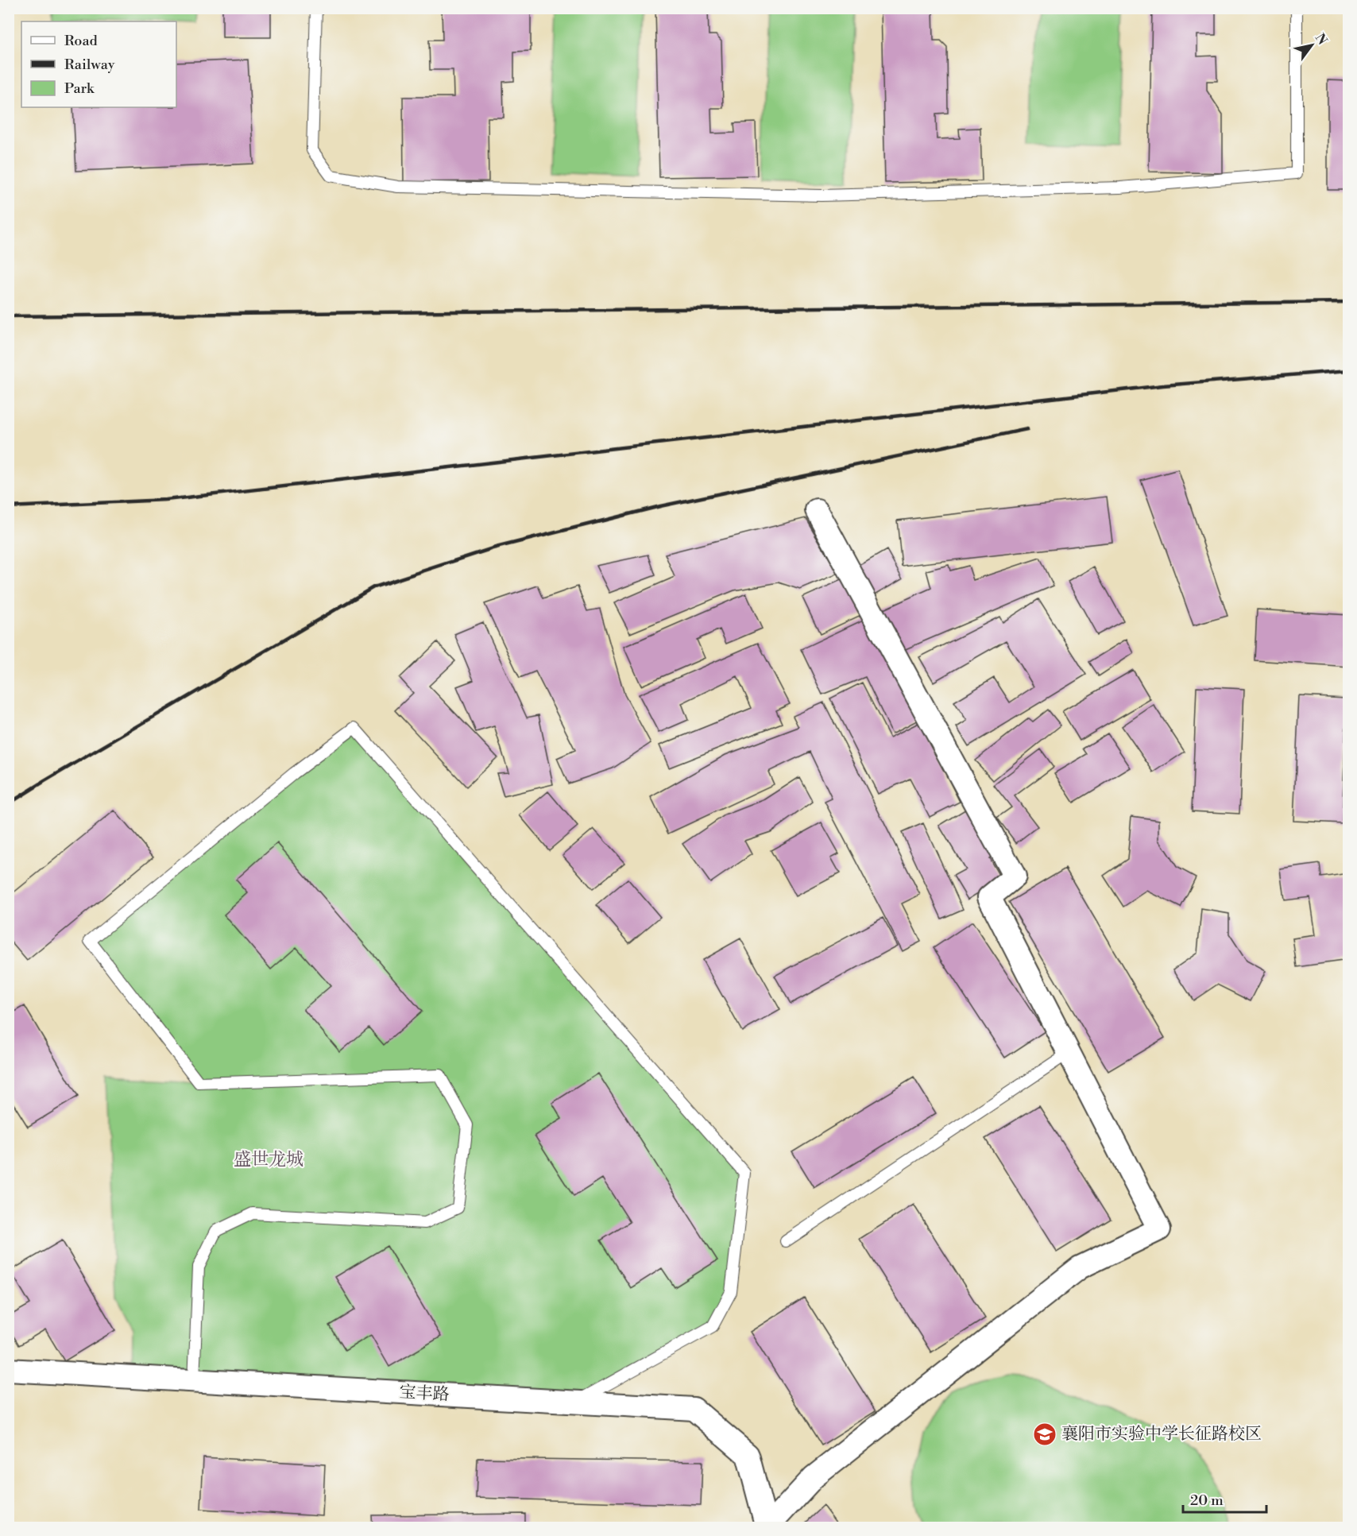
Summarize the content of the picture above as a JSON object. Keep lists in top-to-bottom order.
{
  "streets": {
    "street": ["宝丰路"]
  },
  "districts": ["盛世龙城"],
  "places": {
    "school or university": ["襄阳市实验中学长征路校区"]
  },
  "legend": ["Road", "Railway", "Park"],
  "scale_bar": "20 m",
  "north": "top right"
}
